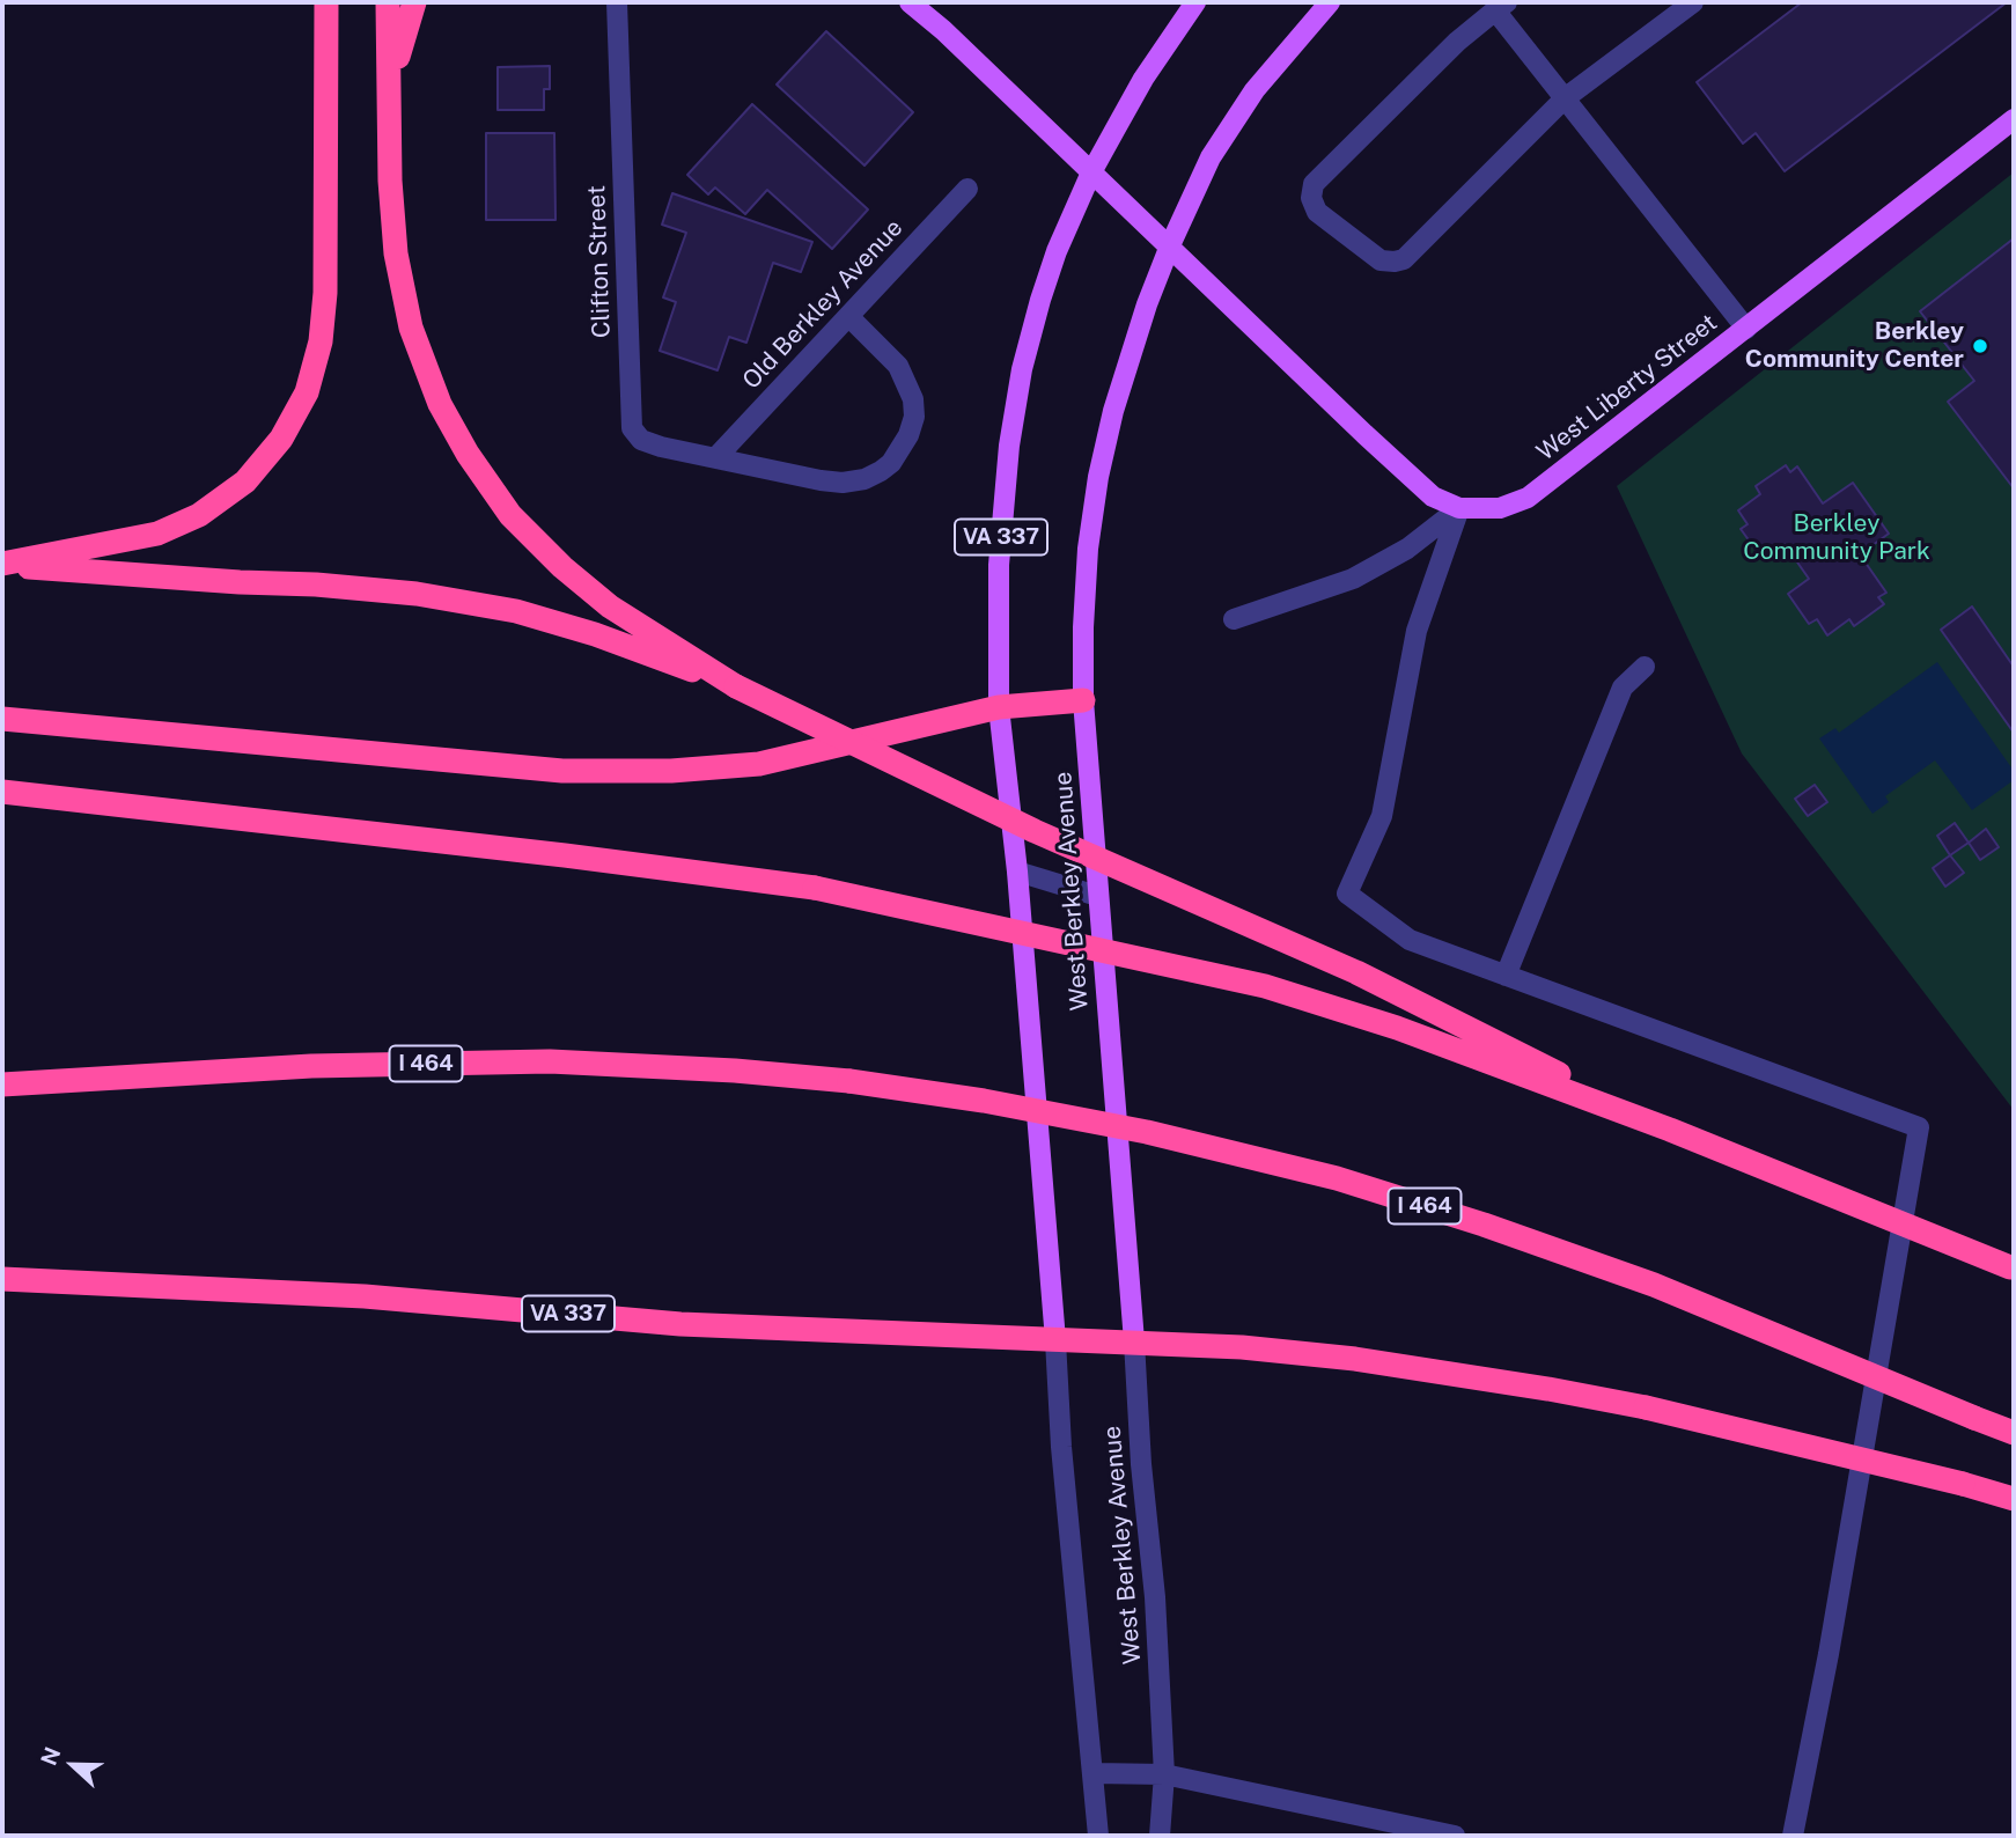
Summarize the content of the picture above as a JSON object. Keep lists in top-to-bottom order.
{
  "streets": {
    "highway": ["VA 337", "I 464"],
    "main road": ["West Liberty Street", "West Berkley Avenue"],
    "street": ["Clifton Street", "Old Berkley Avenue"]
  },
  "crossings": [
    ["Clifton Street", "Old Berkley Avenue"],
    ["VA 337", "West Berkley Avenue"]
  ],
  "parks": ["Berkley Community Park"],
  "places": ["Berkley Community Center"],
  "north": "left"
}
